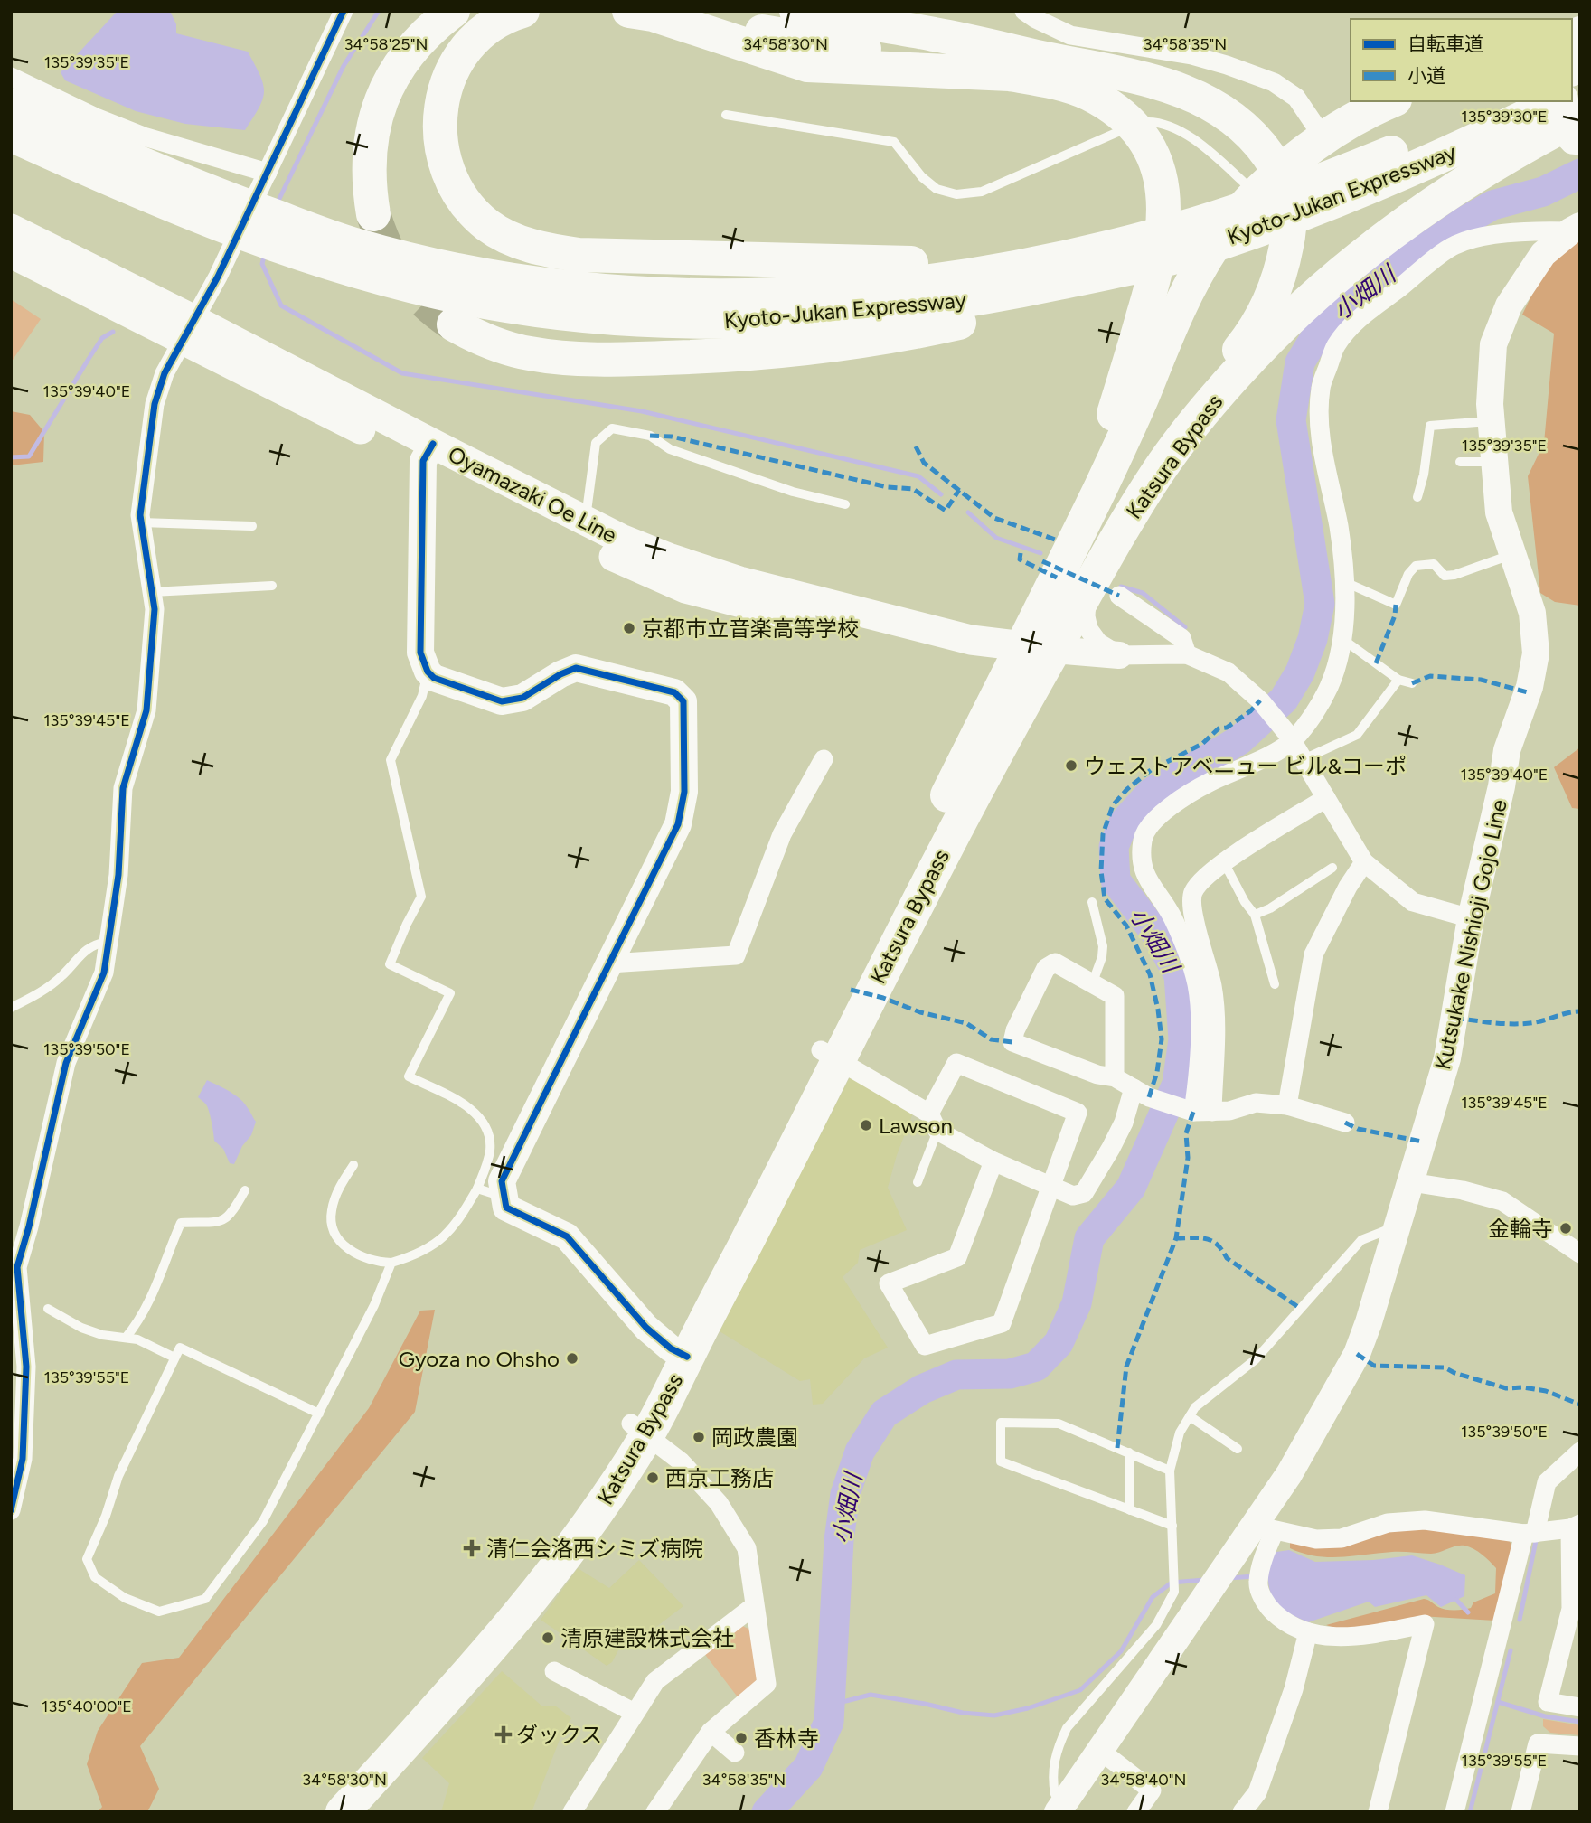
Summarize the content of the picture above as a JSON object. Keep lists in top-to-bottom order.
{
  "streets": {
    "highway": ["Kyoto-Jukan Expressway", "Katsura Bypass"],
    "main road": ["Oyamazaki Oe Line", "Kutsukake Nishioji Gojo Line"]
  },
  "crossings": [
    ["Kyoto-Jukan Expressway", "Katsura Bypass"],
    ["Katsura Bypass", "Oyamazaki Oe Line"]
  ],
  "water": ["小畑川"],
  "places": {
    "other": [
      "京都市立音楽高等学校",
      "ウェストアベニュー ビル&コーポ",
      "Lawson",
      "金輪寺",
      "Gyoza no Ohsho",
      "岡政農園",
      "西京工務店",
      "清原建設株式会社",
      "香林寺"
    ],
    "health": ["清仁会洛西シミズ病院", "ダックス"]
  },
  "legend": ["自転車道", "小道"],
  "coordinates": [
    "34°58'25\"N",
    "34°58'30\"N",
    "34°58'35\"N",
    "135°39'35\"E",
    "135°39'30\"E",
    "135°39'40\"E",
    "135°39'45\"E",
    "135°39'50\"E",
    "135°39'55\"E",
    "135°40'00\"E",
    "34°58'40\"N"
  ]
}
